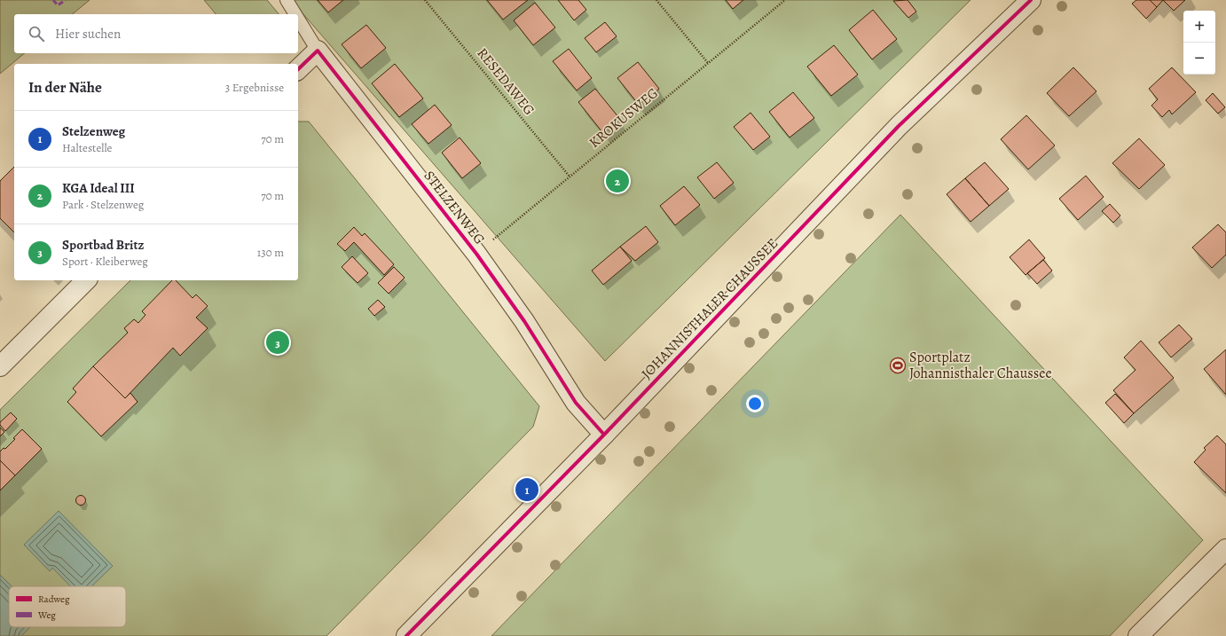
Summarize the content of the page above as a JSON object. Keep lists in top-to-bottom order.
{
  "streets": {
    "street": ["STELZENWEG", "JOHANNISTHALER CHAUSSEE"],
    "path": ["RESEDAWEG", "KROKUSWEG"]
  },
  "crossings": [
    ["RESEDAWEG", "KROKUSWEG"],
    ["KROKUSWEG", "STELZENWEG"],
    ["STELZENWEG", "JOHANNISTHALER CHAUSSEE"]
  ],
  "places": {
    "sports": ["Sportplatz Johannisthaler Chaussee"]
  },
  "legend": ["Radweg", "Weg"],
  "page": {
    "map_buttons": ["+", "−"],
    "search": "Hier suchen",
    "heading": ["In der Nähe", "3 Ergebnisse"],
    "list": [
      {
        "mark": "1",
        "name": "Stelzenweg",
        "note": "Haltestelle",
        "value": "70 m"
      },
      {
        "mark": "2",
        "name": "KGA Ideal III",
        "note": "Park · Stelzenweg",
        "value": "70 m"
      },
      {
        "mark": "3",
        "name": "Sportbad Britz",
        "note": "Sport · Kleiberweg",
        "value": "130 m"
      }
    ],
    "pins": ["2", "3", "1"]
  }
}
